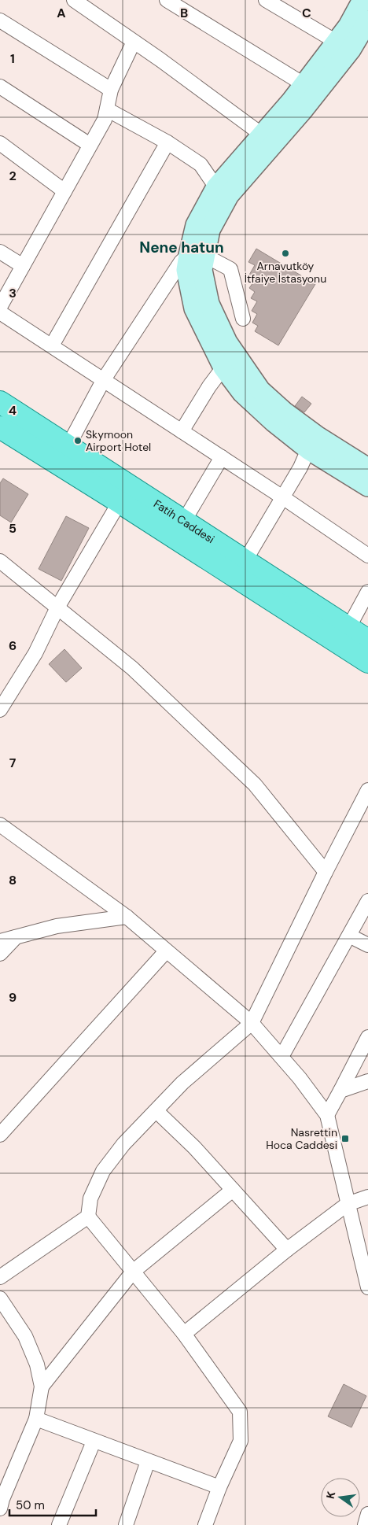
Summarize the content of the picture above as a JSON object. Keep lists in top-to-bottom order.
{
  "streets": {
    "main road": ["Fatih Caddesi"]
  },
  "districts": ["Nene hatun"],
  "places": {
    "other": ["Arnavutköy İtfaiye İstasyonu", "Skymoon Airport Hotel"],
    "transit": ["Nasrettin Hoca Caddesi"]
  },
  "scale_bar": "50 m",
  "north": "left",
  "grid": {
    "columns": ["A", "B", "C"],
    "rows": [
      "1",
      "2",
      "3",
      "4",
      "5",
      "6",
      "7",
      "8",
      "9"
    ]
  }
}
